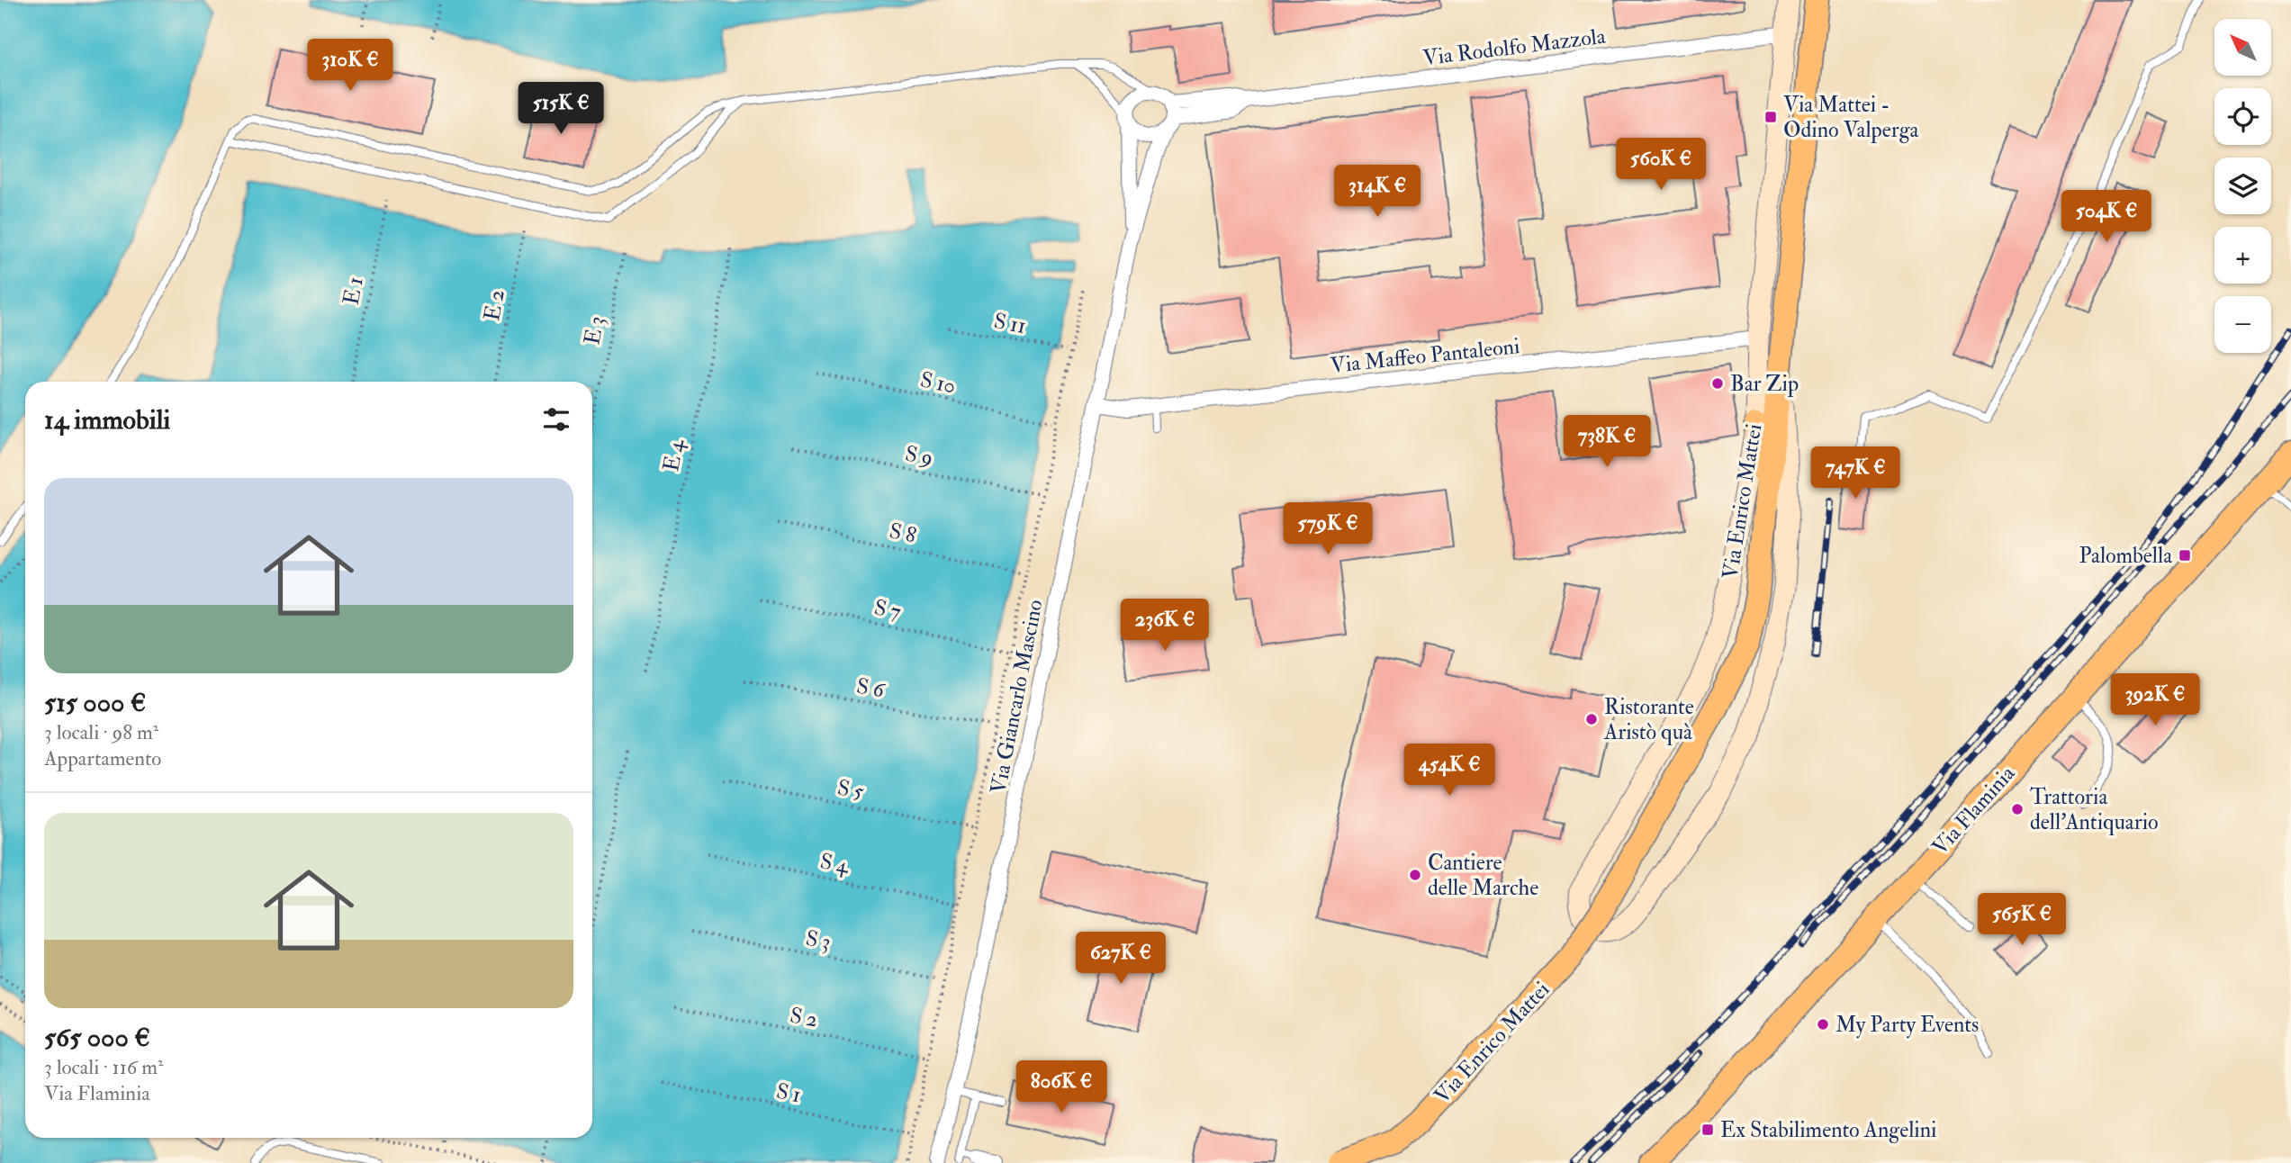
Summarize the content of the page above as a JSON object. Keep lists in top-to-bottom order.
{
  "streets": {
    "main road": ["Via Enrico Mattei", "Via Flaminia"],
    "street": ["Via Rodolfo Mazzola", "Via Maffeo Pantaleoni", "Via Giancarlo Mascino"],
    "path": [
      "E 1",
      "E 2",
      "S 11",
      "E 3",
      "S 10",
      "E 4",
      "S 9",
      "S 8",
      "S 7",
      "S 6",
      "S 5",
      "S 4",
      "S 3",
      "S 2",
      "S 1"
    ]
  },
  "crossings": [
    ["Via Rodolfo Mazzola", "Via Enrico Mattei"],
    ["Via Rodolfo Mazzola", "Via Giancarlo Mascino"],
    ["Via Maffeo Pantaleoni", "Via Enrico Mattei"],
    ["Via Maffeo Pantaleoni", "Via Giancarlo Mascino"]
  ],
  "places": {
    "transit": ["Via Mattei - Odino Valperga", "Palombella", "Ex Stabilimento Angelini"],
    "other": [
      "Bar Zip",
      "Ristorante Aristò quà",
      "Trattoria dell'Antiquario",
      "Cantiere delle Marche",
      "My Party Events"
    ]
  },
  "north": "top left",
  "page": {
    "map_buttons": ["+", "−"],
    "price": [
      "310K €",
      "515K €",
      "560K €",
      "314K €",
      "504K €",
      "738K €",
      "747K €",
      "579K €",
      "236K €",
      "392K €",
      "454K €",
      "565K €",
      "627K €",
      "806K €"
    ],
    "heading": "14 immobili",
    "list": [
      {
        "name": "515 000 €",
        "note": "3 locali · 98 m² · Appartamento"
      },
      {
        "name": "565 000 €",
        "note": "3 locali · 116 m² · Via Flaminia"
      }
    ]
  }
}
